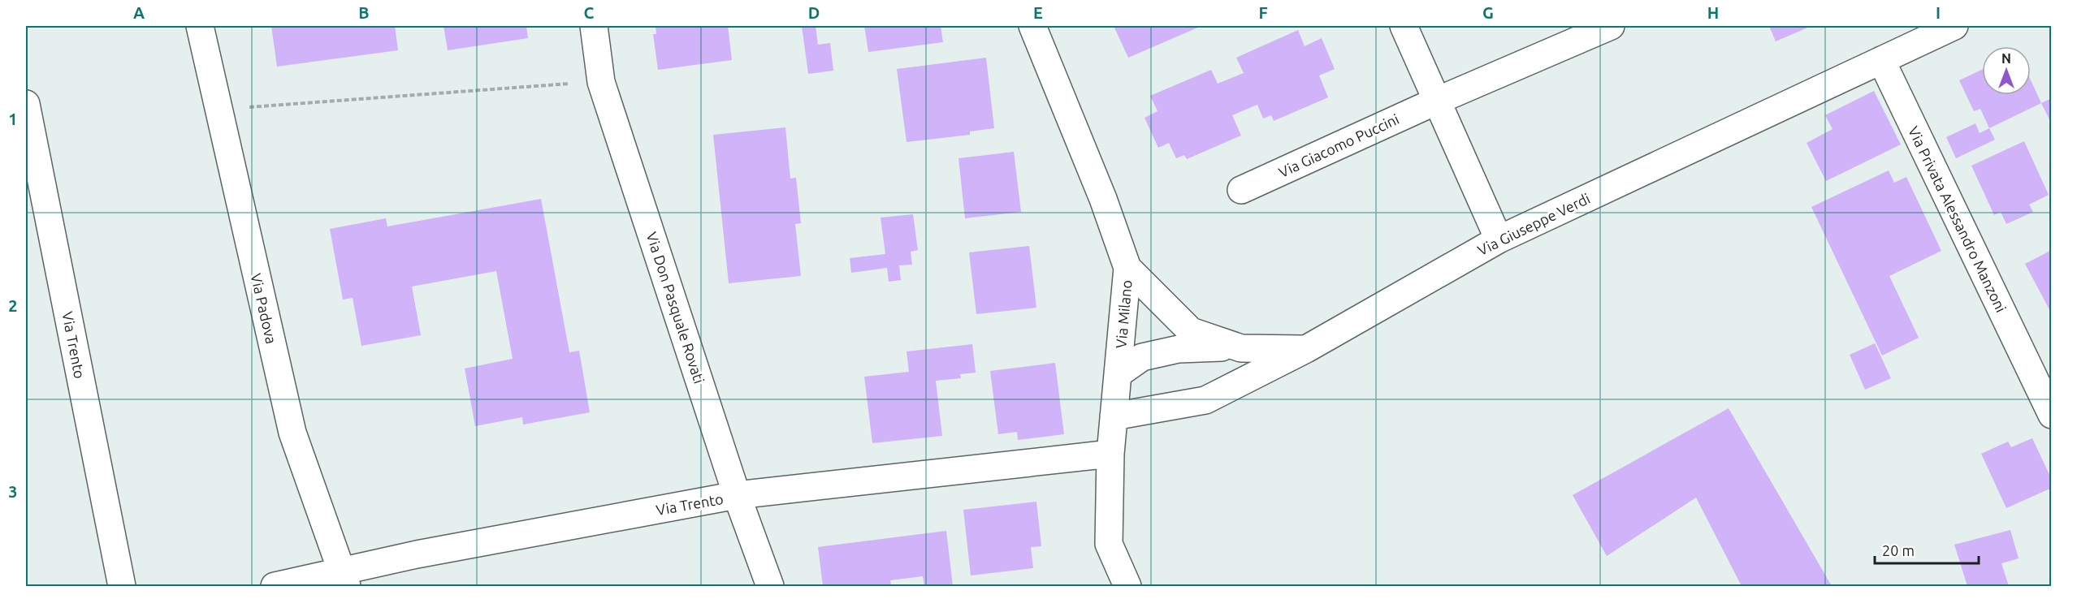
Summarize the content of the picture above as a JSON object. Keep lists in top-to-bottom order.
{
  "streets": {
    "street": [
      "Via Giacomo Puccini",
      "Via Privata Alessandro Manzoni",
      "Via Giuseppe Verdi",
      "Via Don Pasquale Rovati",
      "Via Padova",
      "Via Milano",
      "Via Trento"
    ]
  },
  "crossings": [
    ["Via Privata Alessandro Manzoni", "Via Giuseppe Verdi"],
    ["Via Giuseppe Verdi", "Via Milano"],
    ["Via Don Pasquale Rovati", "Via Trento"],
    ["Via Padova", "Via Trento"],
    ["Via Milano", "Via Trento"]
  ],
  "scale_bar": "20 m",
  "north": "top",
  "grid": {
    "columns": [
      "A",
      "B",
      "C",
      "D",
      "E",
      "F",
      "G",
      "H",
      "I"
    ],
    "rows": ["1", "2", "3"]
  }
}
